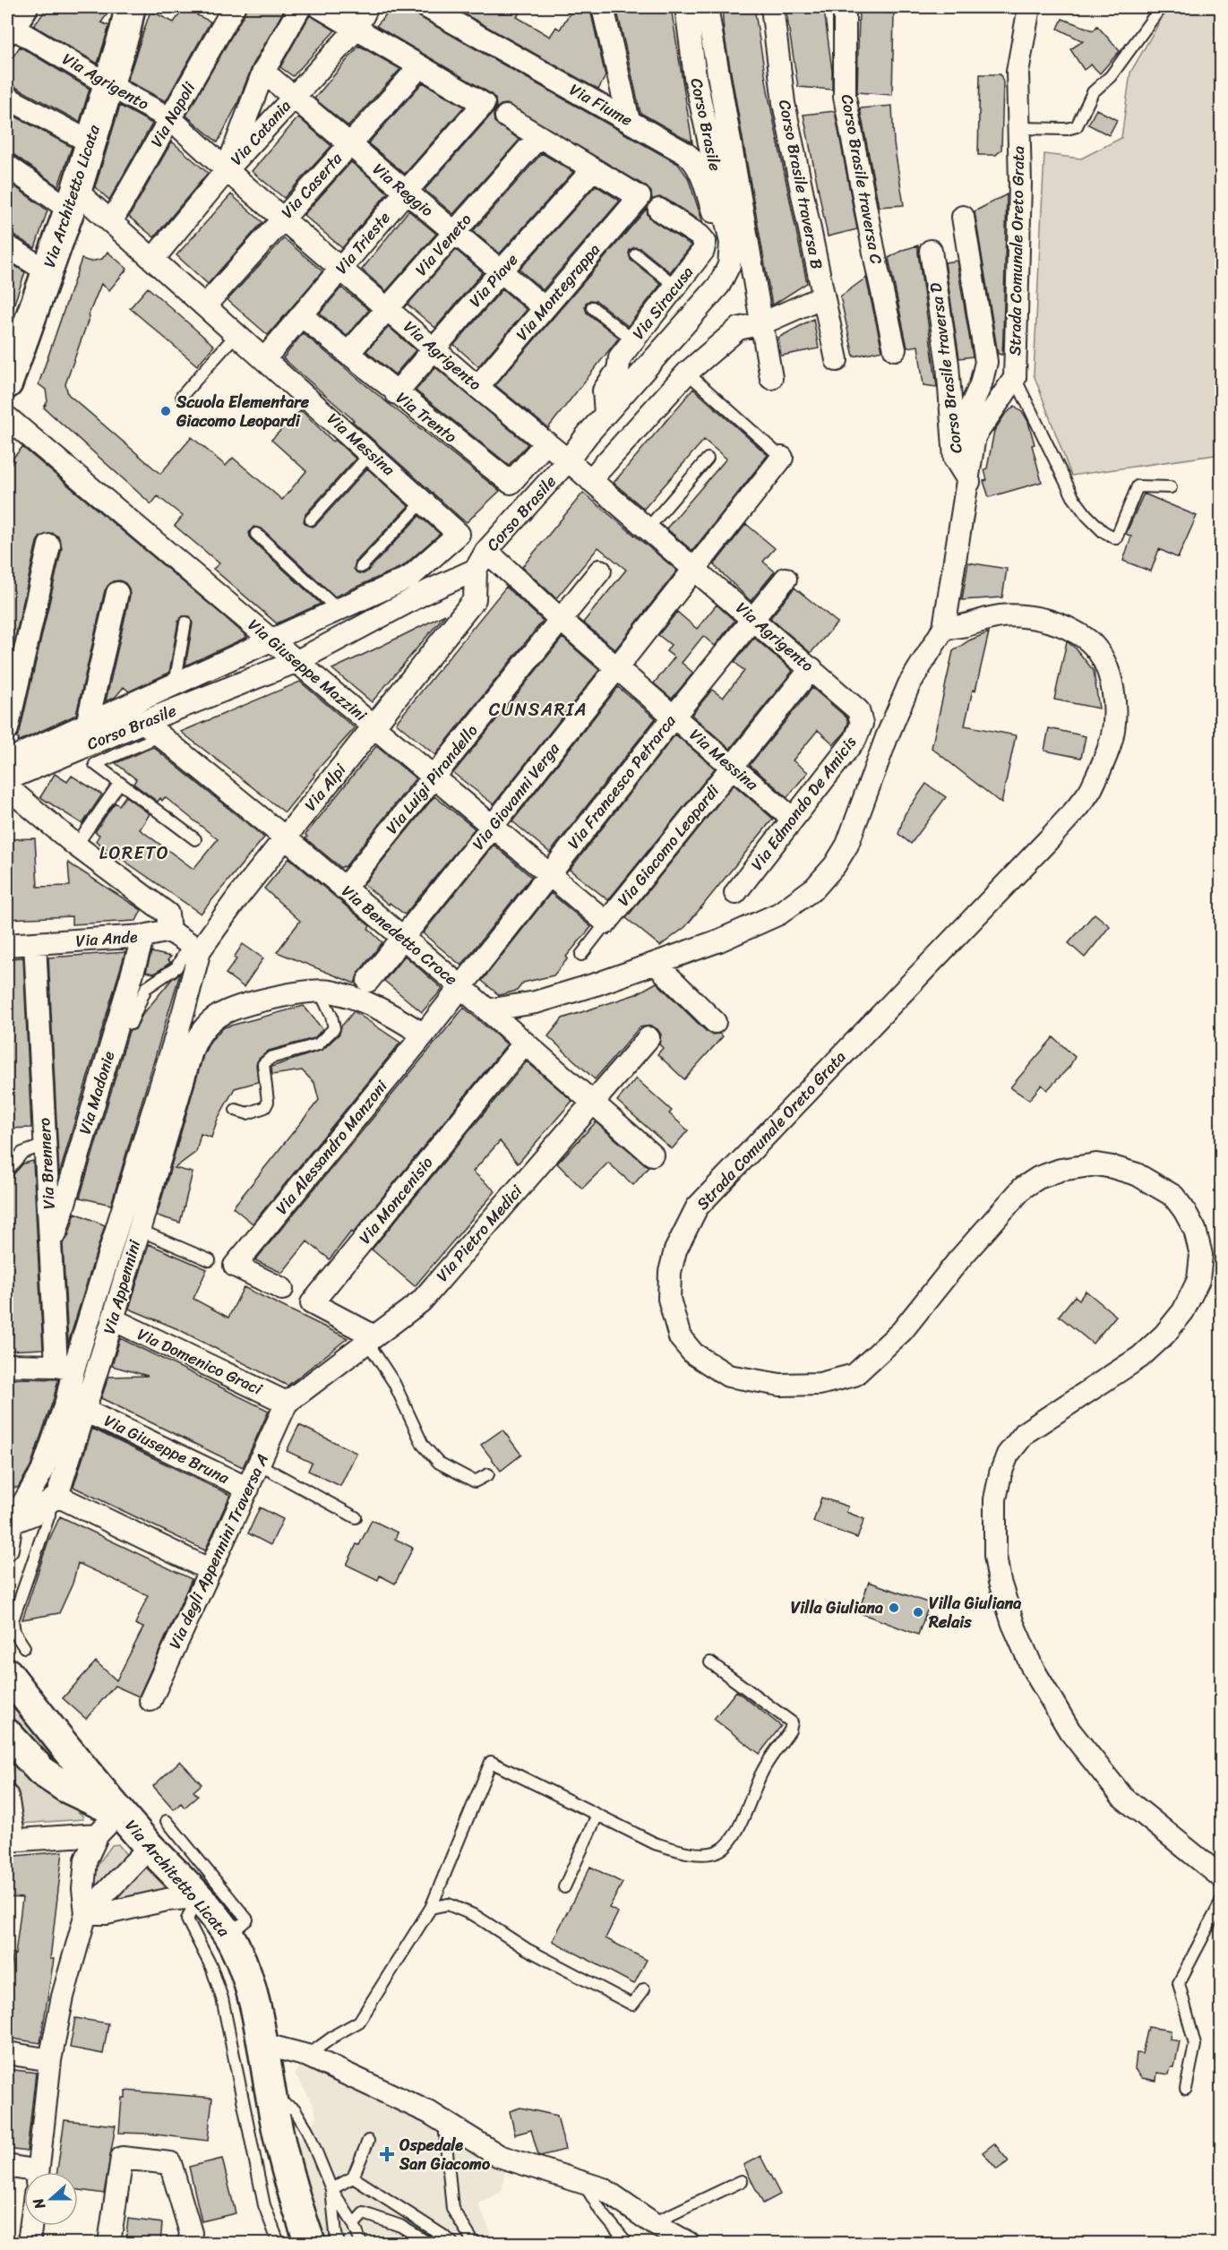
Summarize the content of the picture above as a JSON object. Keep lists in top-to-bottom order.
{
  "streets": {
    "street": [
      "Via Agrigento",
      "Via Fiume",
      "Via Napoli",
      "Corso Brasile",
      "Via Catania",
      "Corso Brasile traversa C",
      "Corso Brasile traversa B",
      "Via Caserta",
      "Via Reggio",
      "Via Architetto Licata",
      "Via Trieste",
      "Via Veneto",
      "Strada Comunale Oreto Grata",
      "Via Piave",
      "Via Montegrappa",
      "Via Siracusa",
      "Corso Brasile traversa D",
      "Via Trento",
      "Via Messina",
      "Via Giuseppe Mazzini",
      "Via Luigi Pirandello",
      "Via Francesco Petrarca",
      "Via Alpi",
      "Via Giovanni Verga",
      "Via Edmondo De Amicis",
      "Via Giacomo Leopardi",
      "Via Benedetto Croce",
      "Via Ande",
      "Via Madonie",
      "Via Alessandro Manzoni",
      "Via Brennero",
      "Via Moncenisio",
      "Via Pietro Medici",
      "Via Appennini",
      "Via Domenico Graci",
      "Via Giuseppe Bruna",
      "Via degli Appennini Traversa A"
    ]
  },
  "crossings": [
    ["Via Agrigento", "Via Napoli"],
    ["Via Agrigento", "Corso Brasile"],
    ["Via Agrigento", "Via Catania"],
    ["Via Agrigento", "Via Caserta"],
    ["Via Agrigento", "Via Architetto Licata"],
    ["Via Agrigento", "Via Trieste"],
    ["Via Agrigento", "Via Veneto"],
    ["Via Agrigento", "Via Piave"],
    ["Via Agrigento", "Via Montegrappa"],
    ["Via Agrigento", "Via Trento"],
    ["Via Agrigento", "Via Francesco Petrarca"],
    ["Via Agrigento", "Via Giovanni Verga"],
    ["Via Agrigento", "Via Edmondo De Amicis"],
    ["Via Agrigento", "Via Giacomo Leopardi"],
    ["Via Fiume", "Corso Brasile"],
    ["Via Napoli", "Via Messina"],
    ["Corso Brasile", "Via Siracusa"],
    ["Corso Brasile", "Via Messina"],
    ["Corso Brasile", "Via Giuseppe Mazzini"],
    ["Corso Brasile", "Via Alpi"],
    ["Corso Brasile", "Via Benedetto Croce"],
    ["Via Catania", "Via Reggio"],
    ["Via Catania", "Via Messina"],
    ["Via Caserta", "Via Reggio"],
    ["Via Caserta", "Via Trieste"],
    ["Via Caserta", "Via Messina"],
    ["Via Reggio", "Via Trieste"],
    ["Via Reggio", "Via Veneto"],
    ["Via Reggio", "Via Piave"],
    ["Via Reggio", "Via Montegrappa"],
    ["Via Architetto Licata", "Via Messina"],
    ["Via Trieste", "Via Trento"],
    ["Via Trieste", "Via Messina"],
    ["Via Veneto", "Via Trento"],
    ["Strada Comunale Oreto Grata", "Corso Brasile traversa D"],
    ["Via Piave", "Via Montegrappa"],
    ["Via Piave", "Via Trento"],
    ["Via Messina", "Via Giuseppe Mazzini"],
    ["Via Messina", "Via Luigi Pirandello"],
    ["Via Messina", "Via Francesco Petrarca"],
    ["Via Messina", "Via Giovanni Verga"],
    ["Via Messina", "Via Edmondo De Amicis"],
    ["Via Messina", "Via Giacomo Leopardi"],
    ["Via Giuseppe Mazzini", "Via Luigi Pirandello"],
    ["Via Giuseppe Mazzini", "Via Francesco Petrarca"],
    ["Via Giuseppe Mazzini", "Via Alpi"],
    ["Via Giuseppe Mazzini", "Via Giovanni Verga"],
    ["Via Giuseppe Mazzini", "Via Giacomo Leopardi"],
    ["Via Luigi Pirandello", "Via Benedetto Croce"],
    ["Via Francesco Petrarca", "Via Benedetto Croce"],
    ["Via Francesco Petrarca", "Via Alessandro Manzoni"],
    ["Via Alpi", "Via Benedetto Croce"],
    ["Via Alpi", "Via Appennini"],
    ["Via Giovanni Verga", "Via Benedetto Croce"],
    ["Via Benedetto Croce", "Via Alessandro Manzoni"],
    ["Via Benedetto Croce", "Via Moncenisio"],
    ["Via Benedetto Croce", "Via Pietro Medici"],
    ["Via Ande", "Via Madonie"],
    ["Via Ande", "Via Brennero"],
    ["Via Madonie", "Via Brennero"],
    ["Via Brennero", "Via Appennini"],
    ["Via Moncenisio", "Via Pietro Medici"],
    ["Via Pietro Medici", "Via Domenico Graci"],
    ["Via Pietro Medici", "Via degli Appennini Traversa A"],
    ["Via Appennini", "Via Domenico Graci"],
    ["Via Appennini", "Via Giuseppe Bruna"],
    ["Via Domenico Graci", "Via degli Appennini Traversa A"],
    ["Via Giuseppe Bruna", "Via degli Appennini Traversa A"]
  ],
  "districts": ["CUNSARIA", "LORETO"],
  "places": {
    "other": ["Scuola Elementare Giacomo Leopardi", "Villa Giuliana", "Villa Giuliana Relais"],
    "health": ["Ospedale San Giacomo"]
  },
  "north": "left"
}
